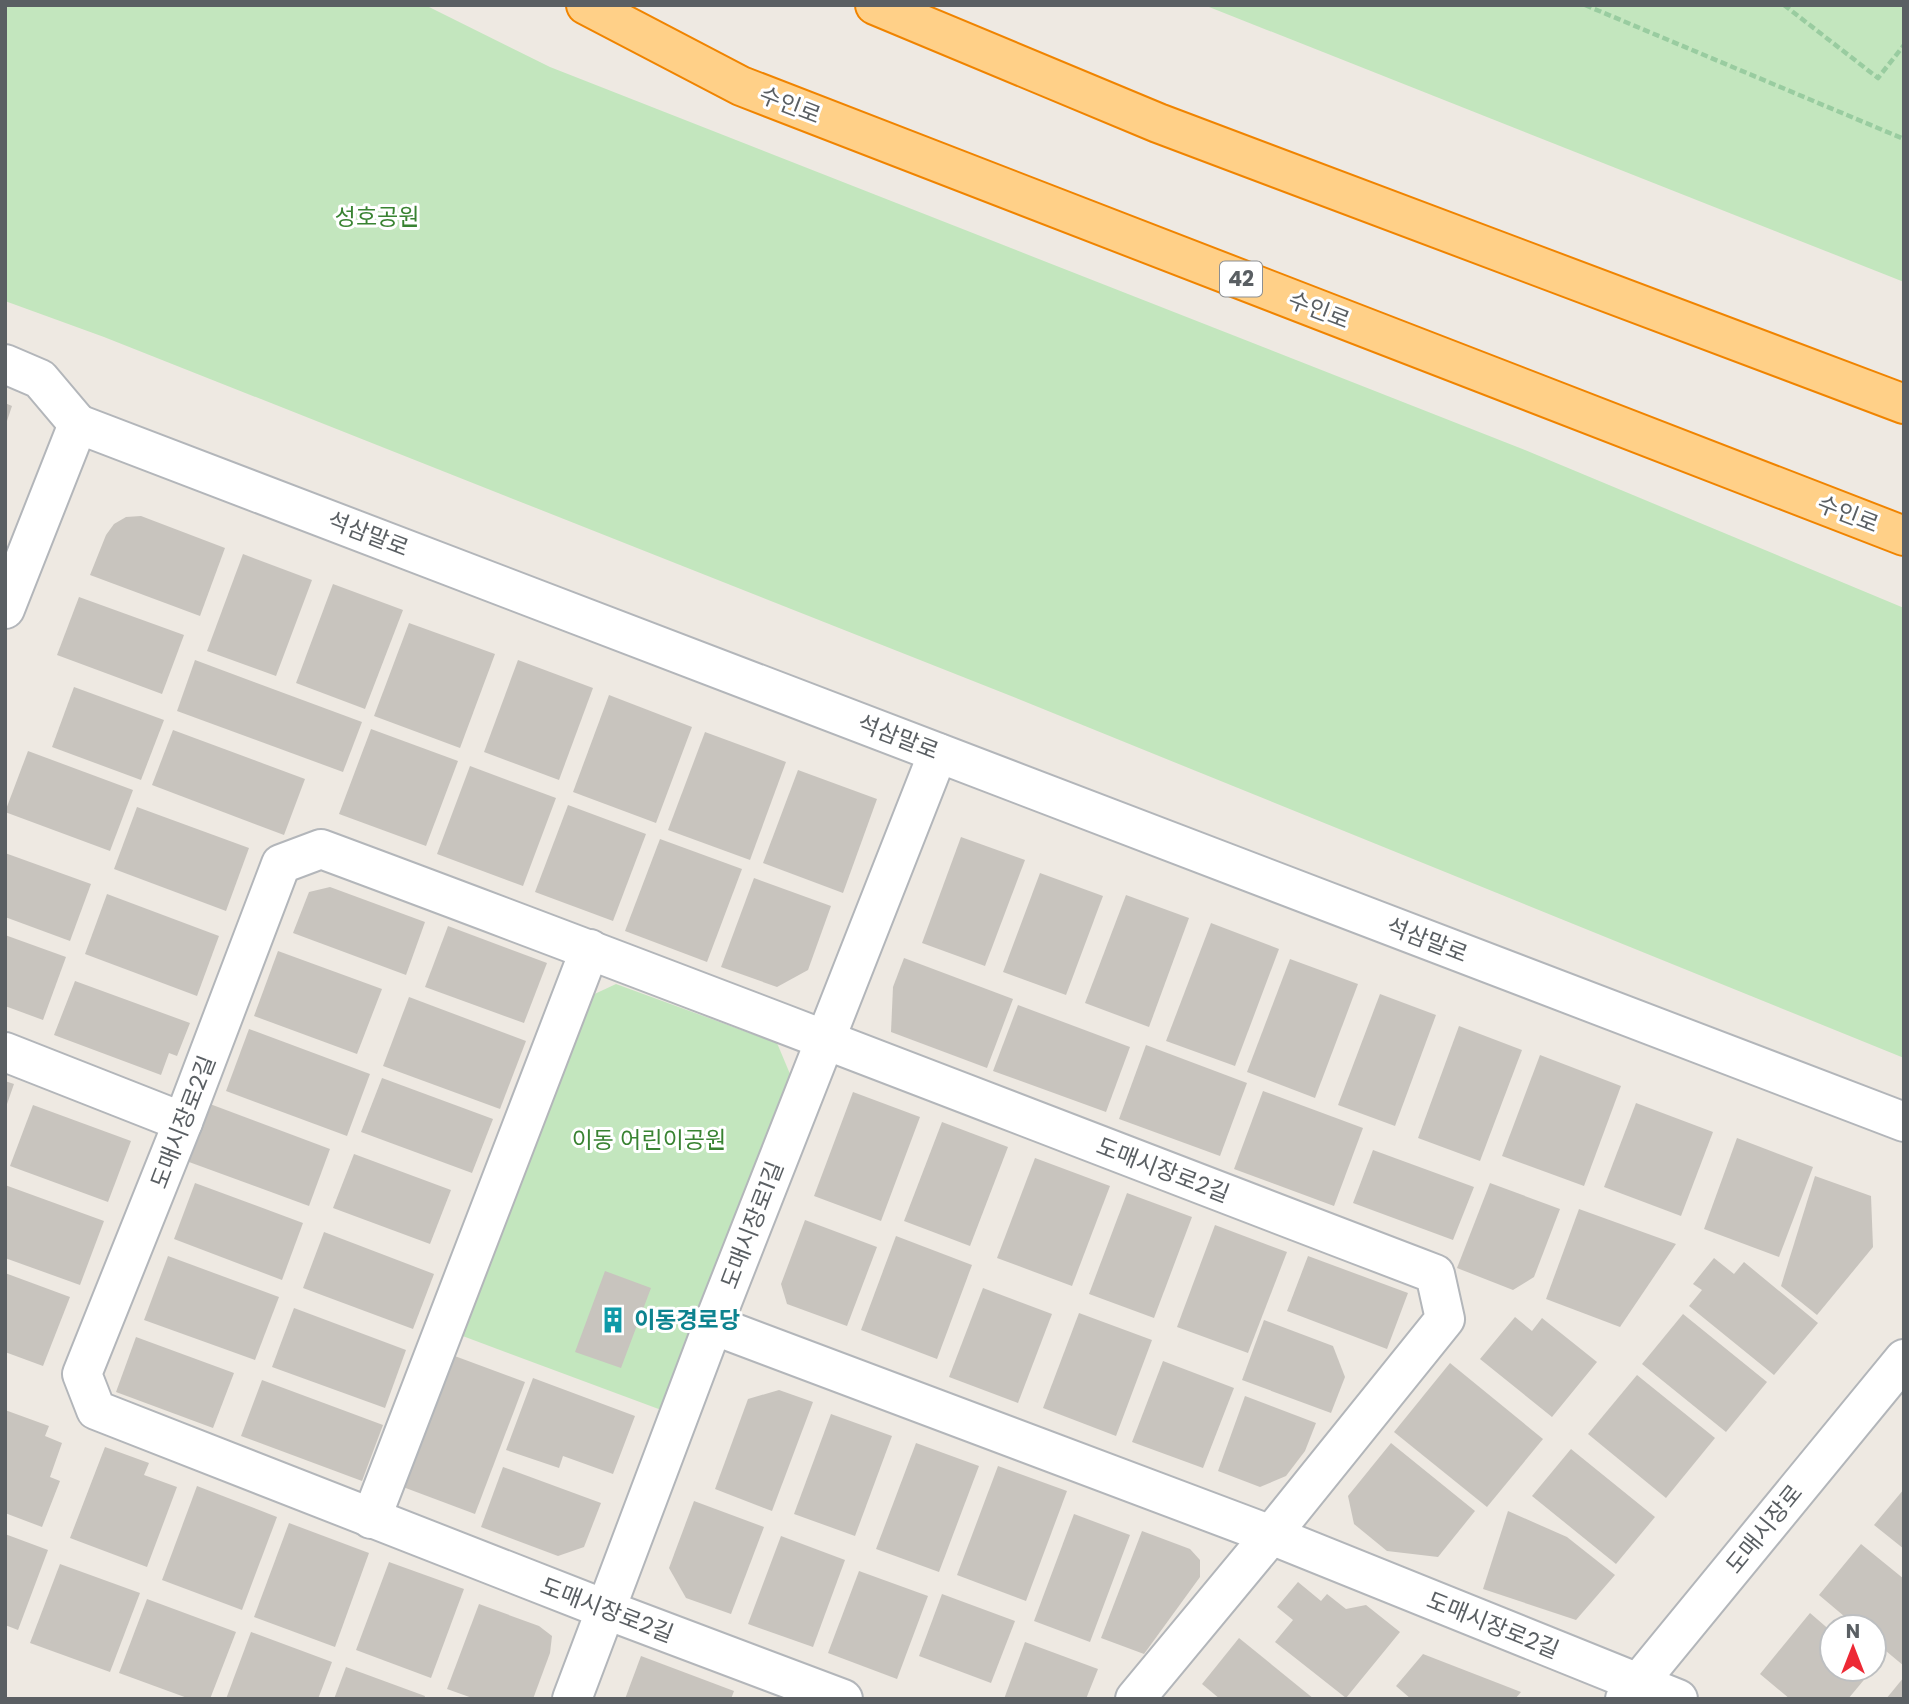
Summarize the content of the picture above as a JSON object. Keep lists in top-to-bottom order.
{
  "streets": {
    "highway": ["수인로", "42"],
    "street": [
      "석삼말로",
      "도매시장로2길",
      "도매시장로1길",
      "도매시장로"
    ]
  },
  "crossings": [
    ["석삼말로", "도매시장로1길"],
    ["도매시장로2길", "도매시장로1길"],
    ["도매시장로2길", "도매시장로"]
  ],
  "parks": ["성호공원", "이동 어린이공원"],
  "places": {
    "building": ["이동경로당"]
  },
  "north": "top"
}
